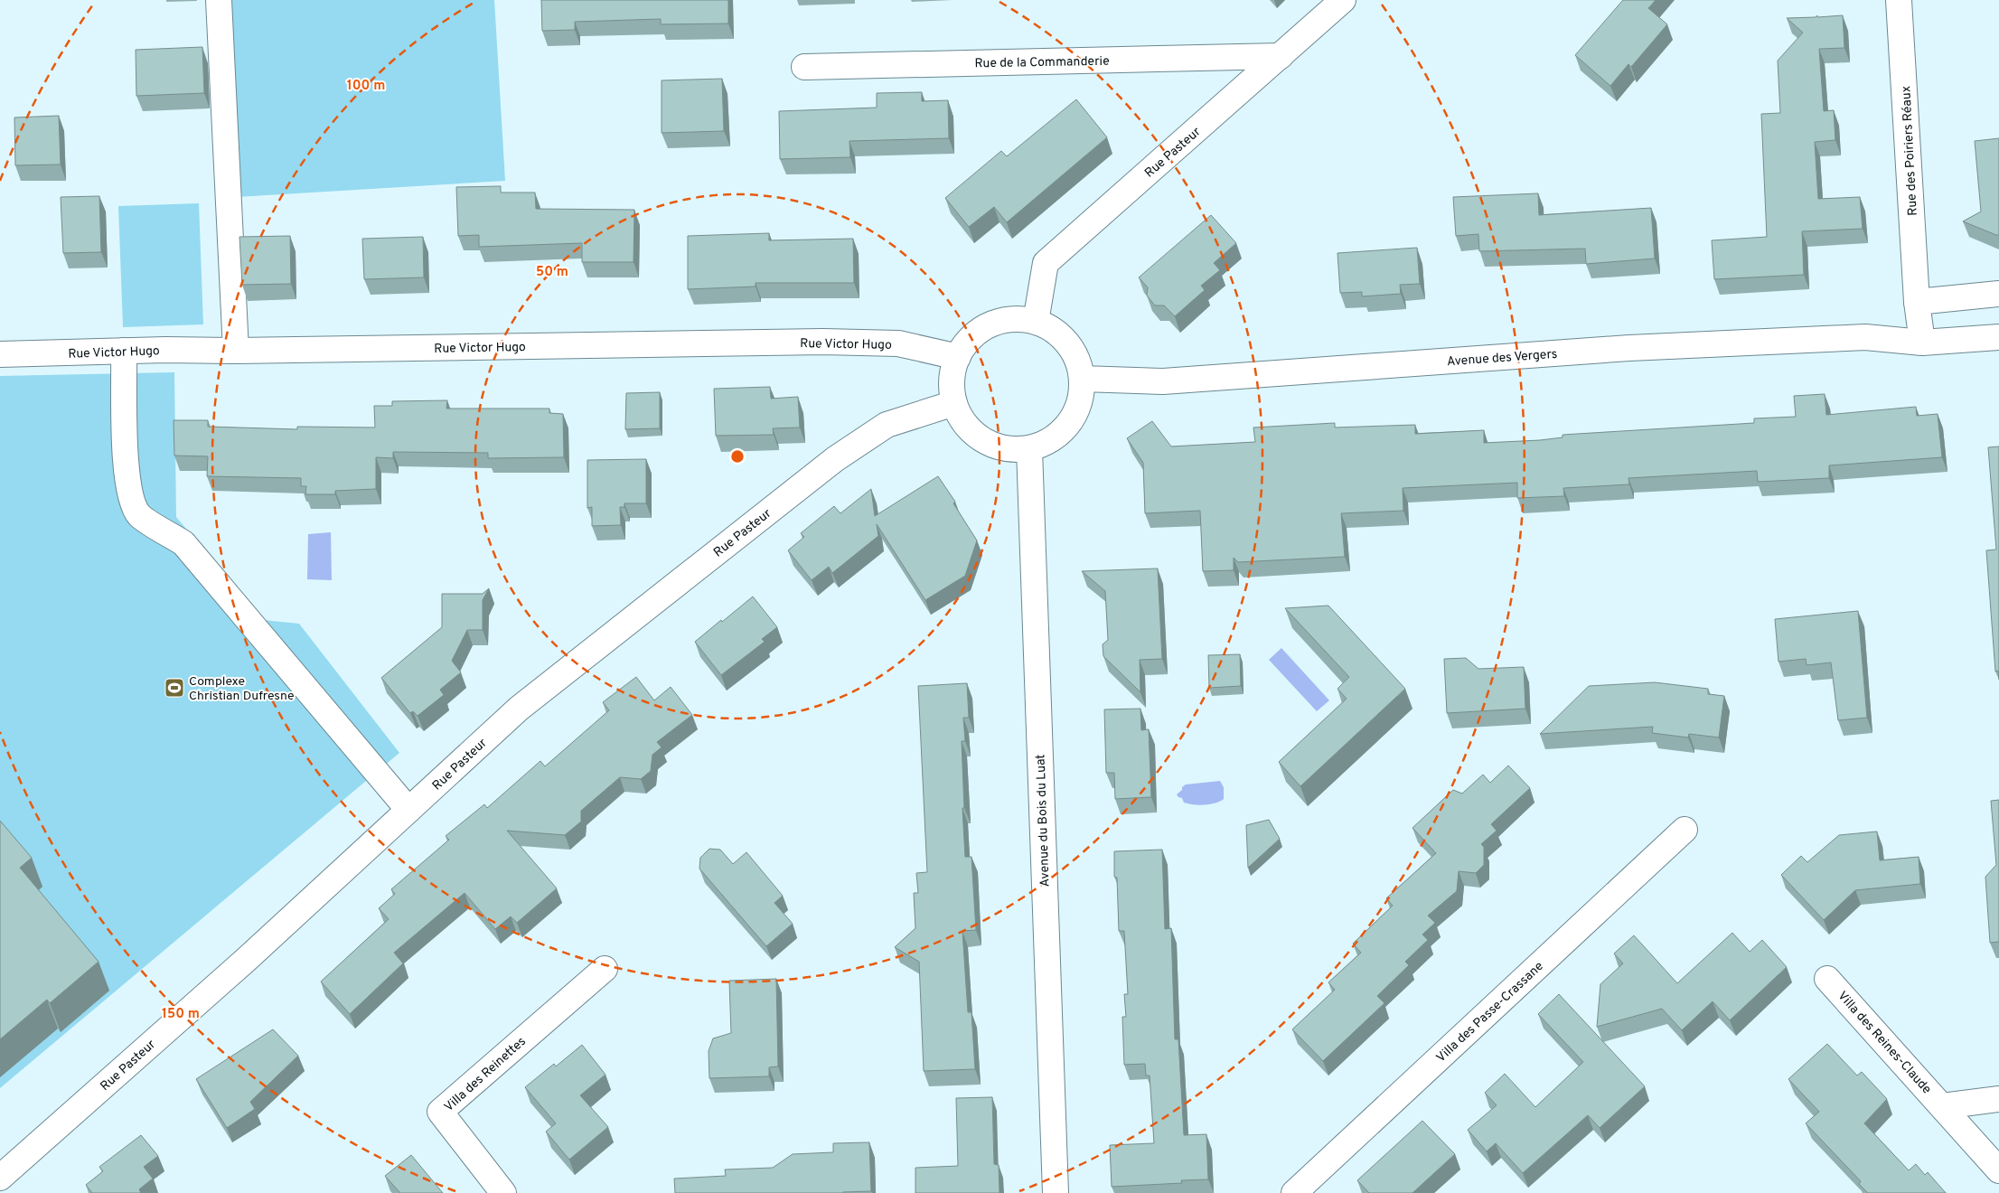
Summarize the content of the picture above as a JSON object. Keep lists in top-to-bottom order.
{
  "streets": {
    "street": [
      "Rue de la Commanderie",
      "Rue des Poiriers Réaux",
      "Rue Pasteur",
      "Rue Victor Hugo",
      "Avenue des Vergers",
      "Avenue du Bois du Luat",
      "Villa des Passe-Crassane",
      "Villa des Reines-Claude",
      "Villa des Reinettes"
    ]
  },
  "crossings": [
    ["Rue de la Commanderie", "Rue Pasteur"],
    ["Rue Pasteur", "Rue Victor Hugo"],
    ["Rue Pasteur", "Avenue des Vergers"],
    ["Rue Pasteur", "Avenue du Bois du Luat"],
    ["Rue Victor Hugo", "Avenue des Vergers"],
    ["Rue Victor Hugo", "Avenue du Bois du Luat"],
    ["Avenue des Vergers", "Avenue du Bois du Luat"]
  ],
  "places": {
    "sports": ["Complexe Christian Dufresne"]
  },
  "rings": ["100 m", "50 m", "150 m"]
}
